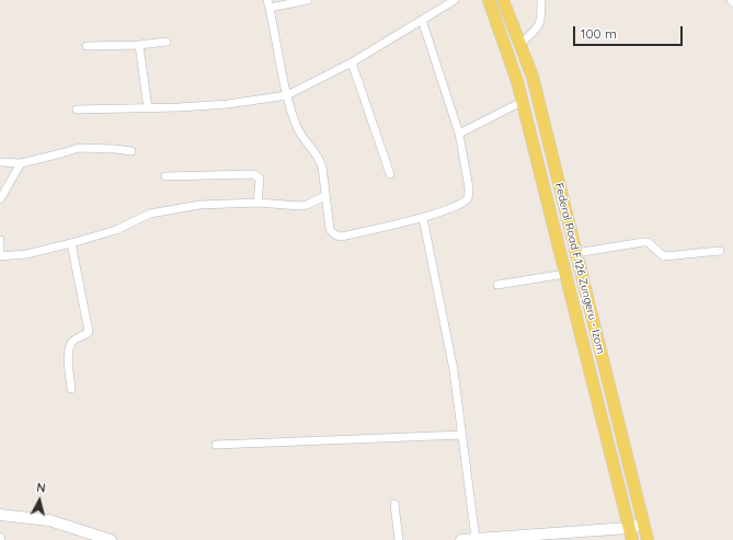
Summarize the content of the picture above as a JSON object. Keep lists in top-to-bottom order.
{
  "streets": {
    "main road": ["Federal Road F.126 Zungeru - Izom"]
  },
  "scale_bar": "100 m",
  "north": "top"
}
